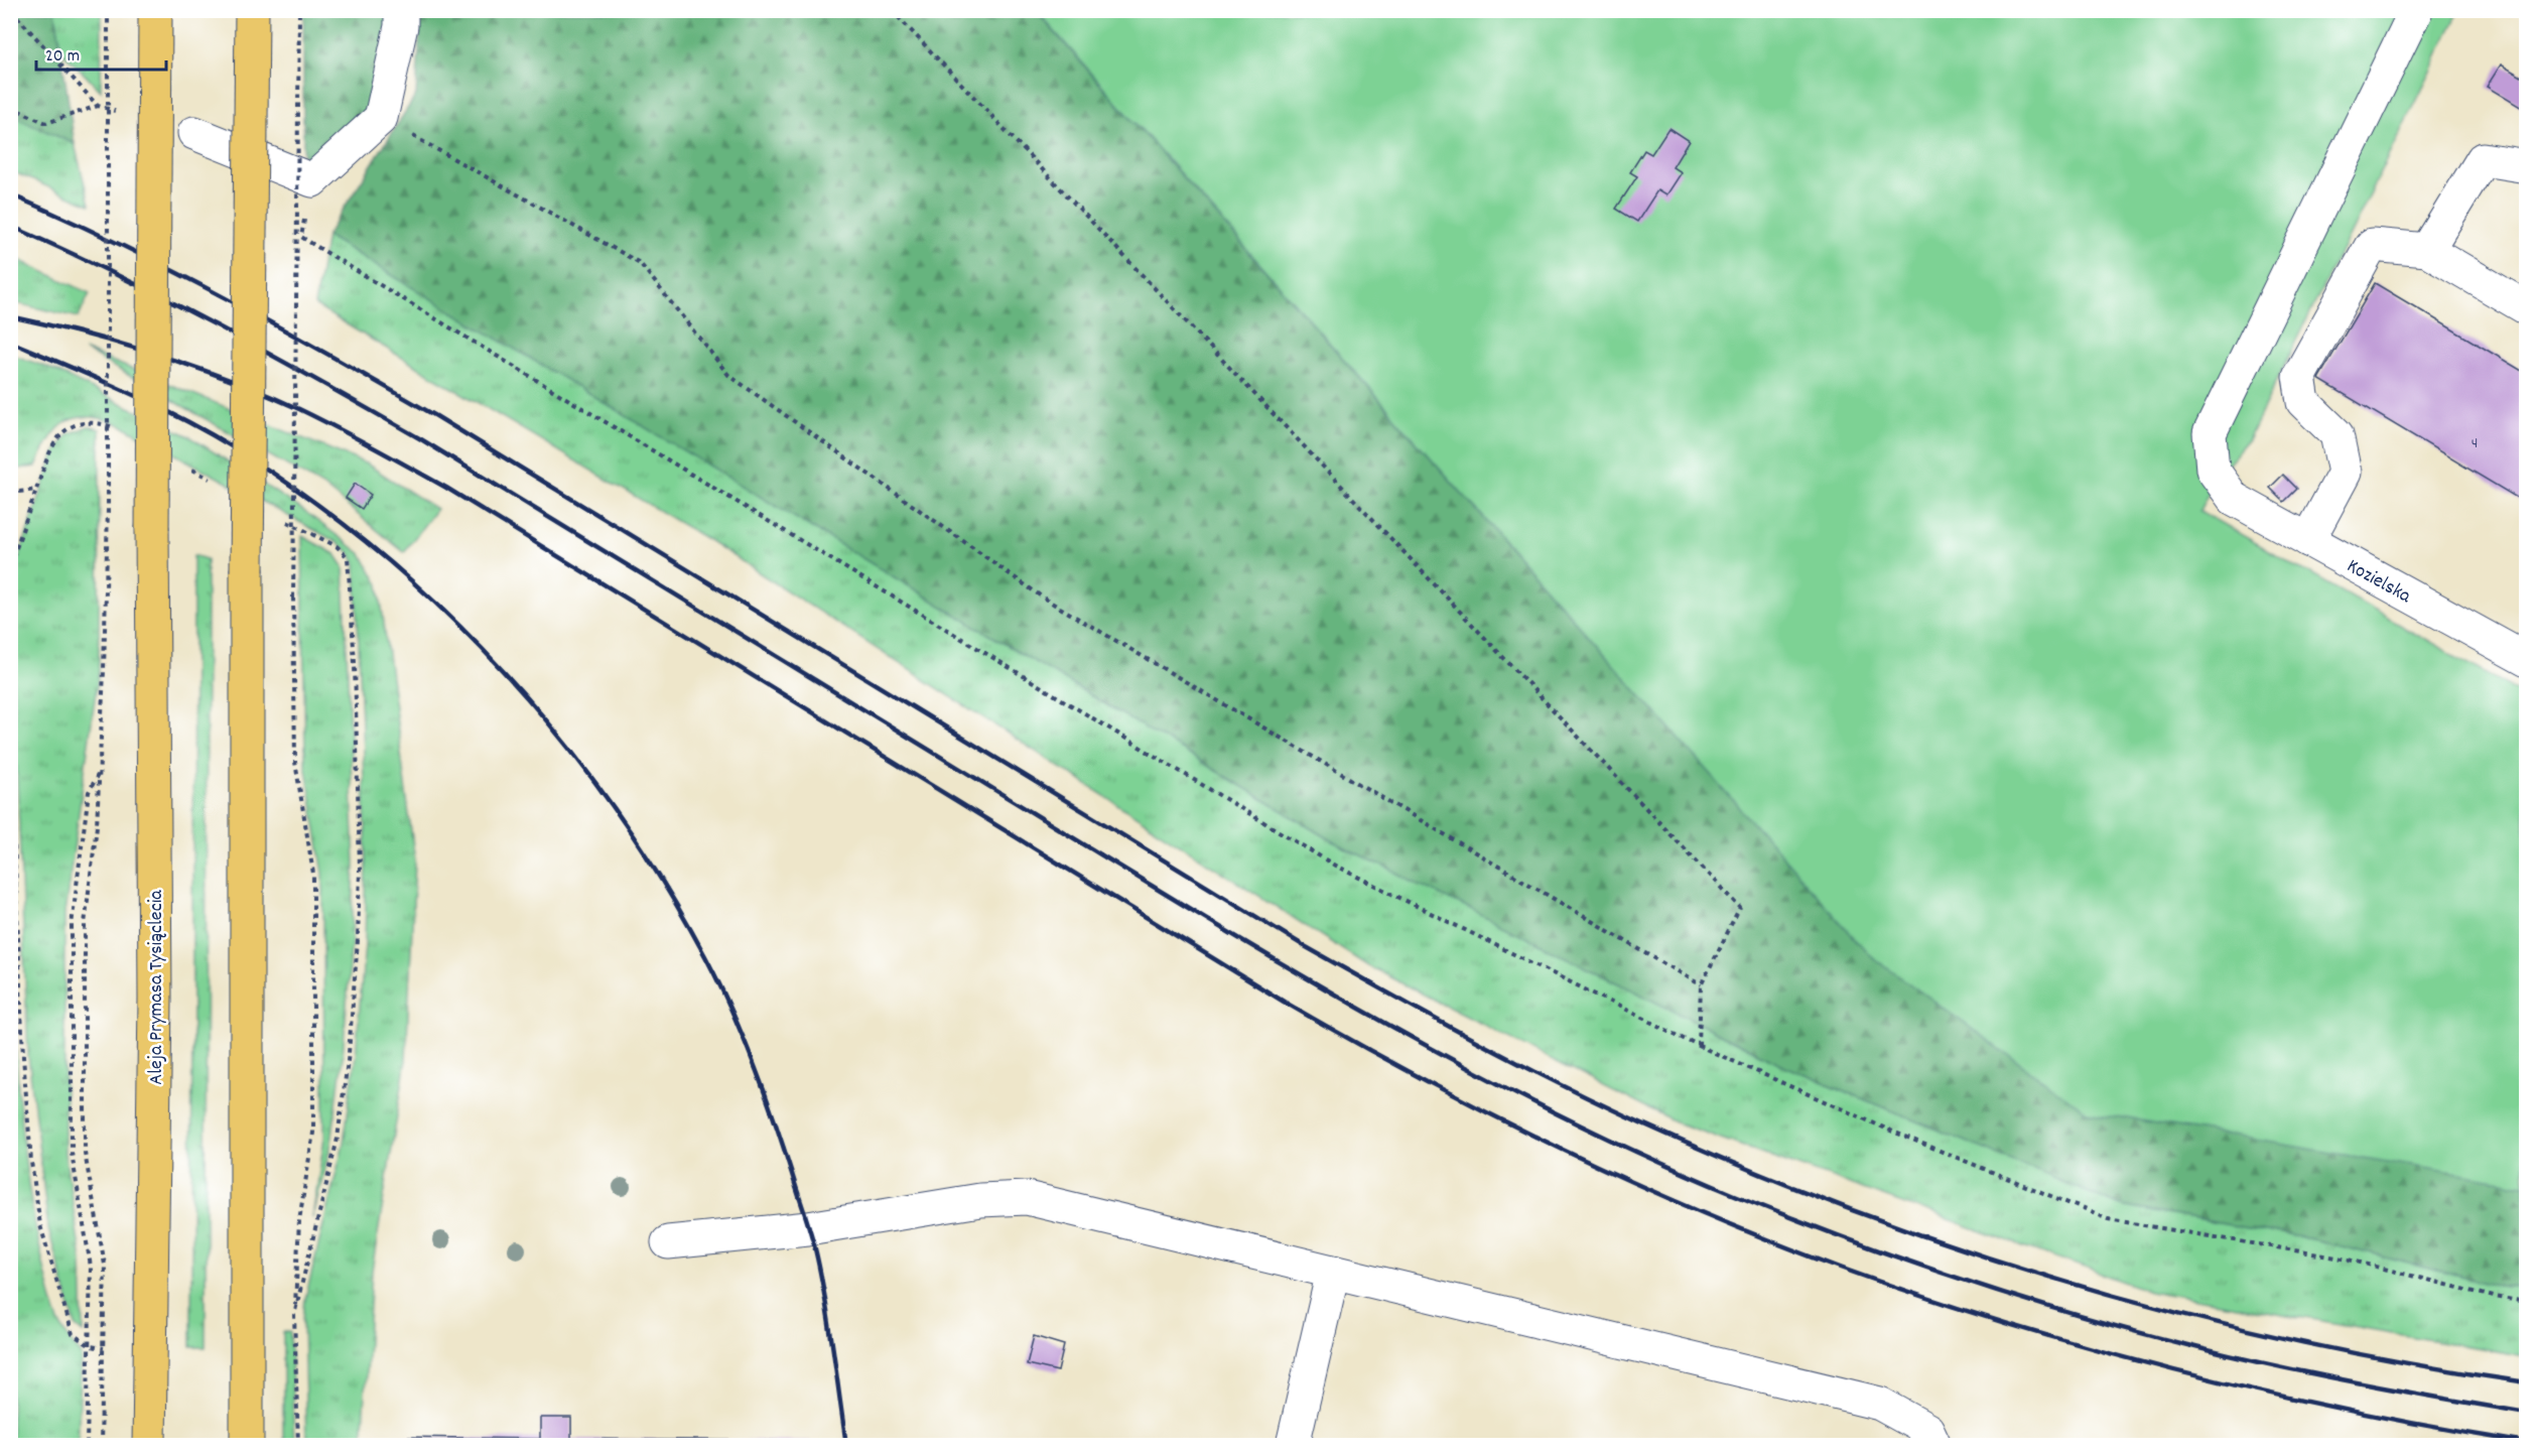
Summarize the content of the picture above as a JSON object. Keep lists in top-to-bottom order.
{
  "streets": {
    "main road": ["Aleja Prymasa Tysiąclecia"],
    "street": ["Kozielska"]
  },
  "house_numbers": ["4"],
  "scale_bar": "20 m"
}
